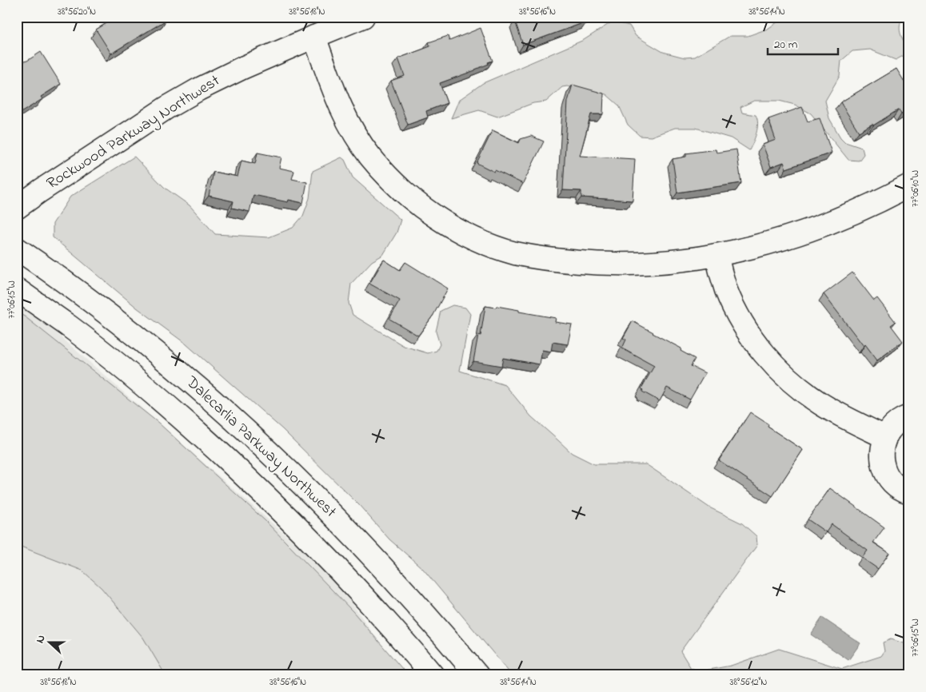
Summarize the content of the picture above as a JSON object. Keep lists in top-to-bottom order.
{
  "streets": {
    "street": ["Rockwood Parkway Northwest", "Dalecarlia Parkway Northwest"]
  },
  "scale_bar": "20 m",
  "north": "left",
  "coordinates": [
    "38°56'20\"N",
    "38°56'18\"N",
    "38°56'16\"N",
    "38°56'14\"N",
    "77°06'10\"W",
    "77°06'15\"W",
    "38°56'12\"N"
  ]
}
